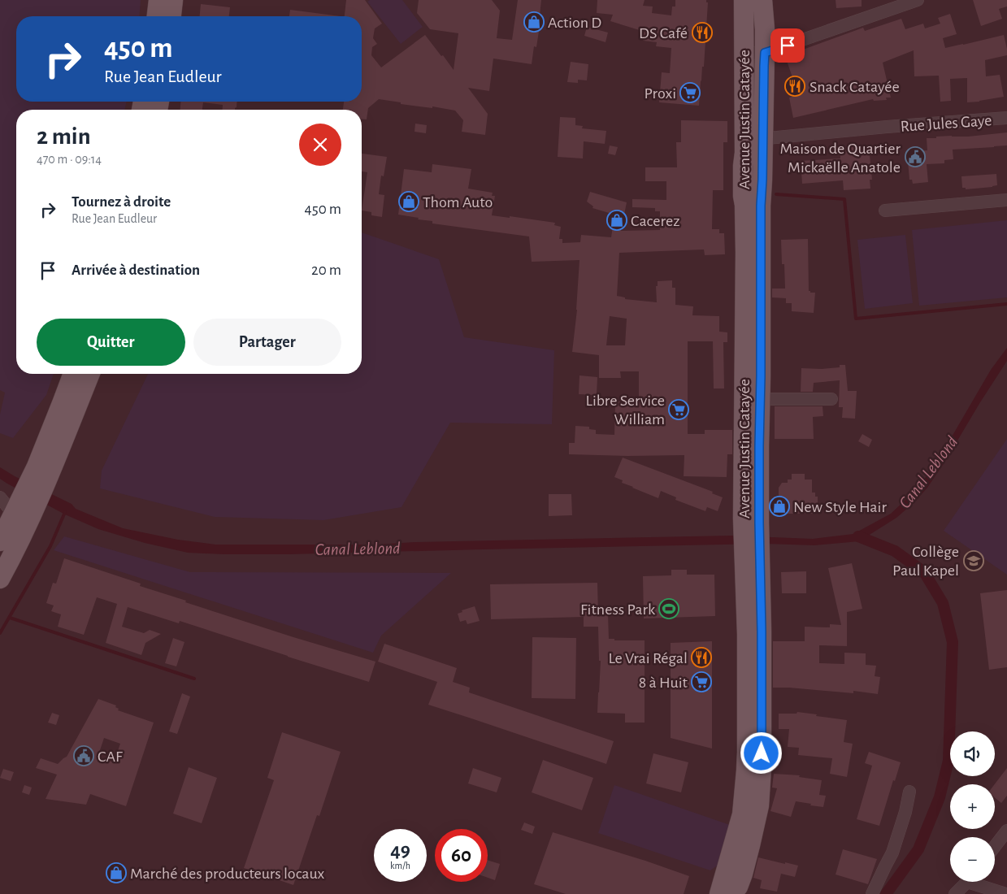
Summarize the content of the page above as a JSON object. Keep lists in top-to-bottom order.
{
  "streets": {
    "main road": ["Avenue Justin Catayée"],
    "street": ["Rue Jules Gaye"]
  },
  "crossings": [
    ["Avenue Justin Catayée", "Rue Jules Gaye"]
  ],
  "water": ["Canal Leblond"],
  "places": {
    "shop": [
      "Action D",
      "Thom Auto",
      "Cacerez",
      "New Style Hair",
      "Marché des producteurs locaux"
    ],
    "restaurant": ["DS Café", "Snack Catayée", "Le Vrai Régal"],
    "supermarket": ["Proxi", "Libre Service William", "8 à Huit"],
    "public building": ["Maison de Quartier Mickaëlle Anatole", "CAF"],
    "school or university": ["Collège Paul Kapel"],
    "sports": ["Fitness Park"]
  },
  "page": {
    "turn": ["450 m", "Rue Jean Eudleur"],
    "heading": ["2 min", "470 m · 09:14"],
    "list": [
      {
        "name": "Tournez à droite",
        "note": "Rue Jean Eudleur",
        "value": "450 m"
      },
      {
        "name": "Arrivée à destination",
        "value": "20 m"
      }
    ],
    "buttons": ["Quitter", "Partager"],
    "map_buttons": ["+", "−"],
    "speed": "49 km/h",
    "limit": "60"
  }
}
